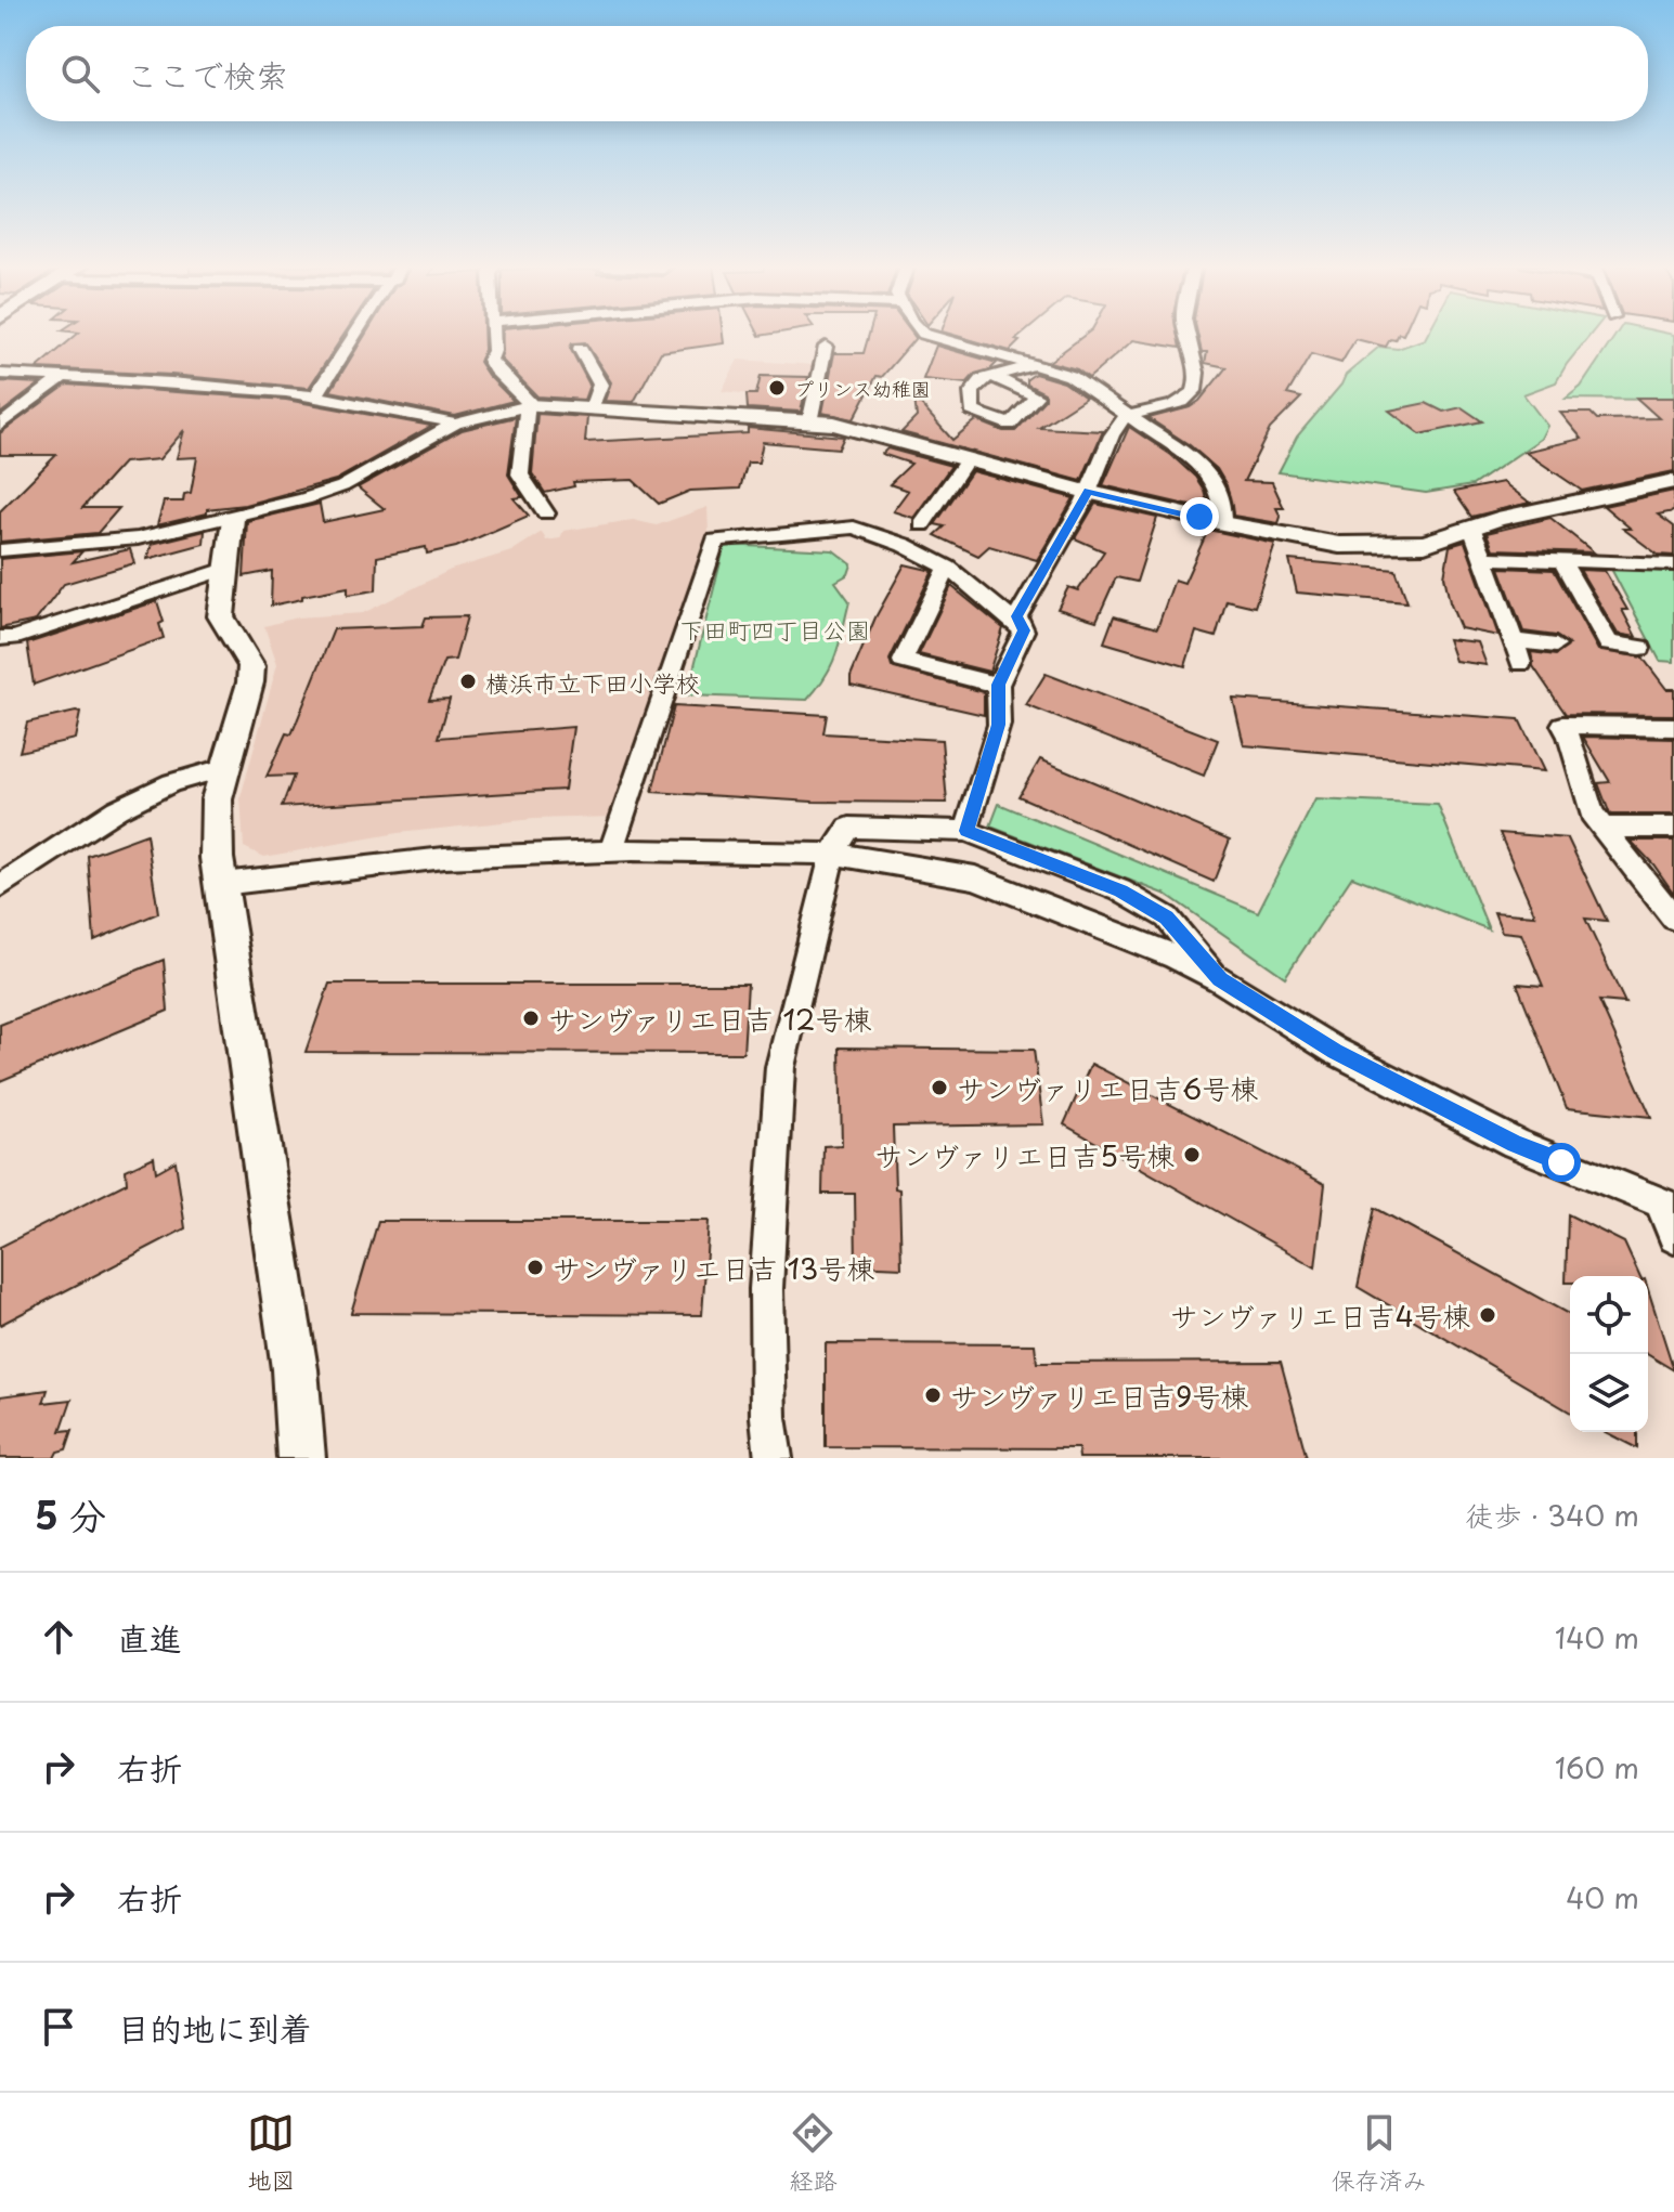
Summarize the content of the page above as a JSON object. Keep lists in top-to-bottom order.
{
  "parks": ["下田町四丁目公園"],
  "places": [
    "プリンス幼稚園",
    "横浜市立下田小学校",
    "サンヴァリエ日吉 12号棟",
    "サンヴァリエ日吉6号棟",
    "サンヴァリエ日吉5号棟",
    "サンヴァリエ日吉 13号棟",
    "サンヴァリエ日吉4号棟",
    "サンヴァリエ日吉9号棟"
  ],
  "page": {
    "search": "ここで検索",
    "heading": ["5 分", "徒歩 · 340 m"],
    "list": [
      ["直進", "140 m"],
      ["右折", "160 m"],
      ["右折", "40 m"],
      "目的地に到着"
    ],
    "nav": ["地図", "経路", "保存済み"]
  }
}
